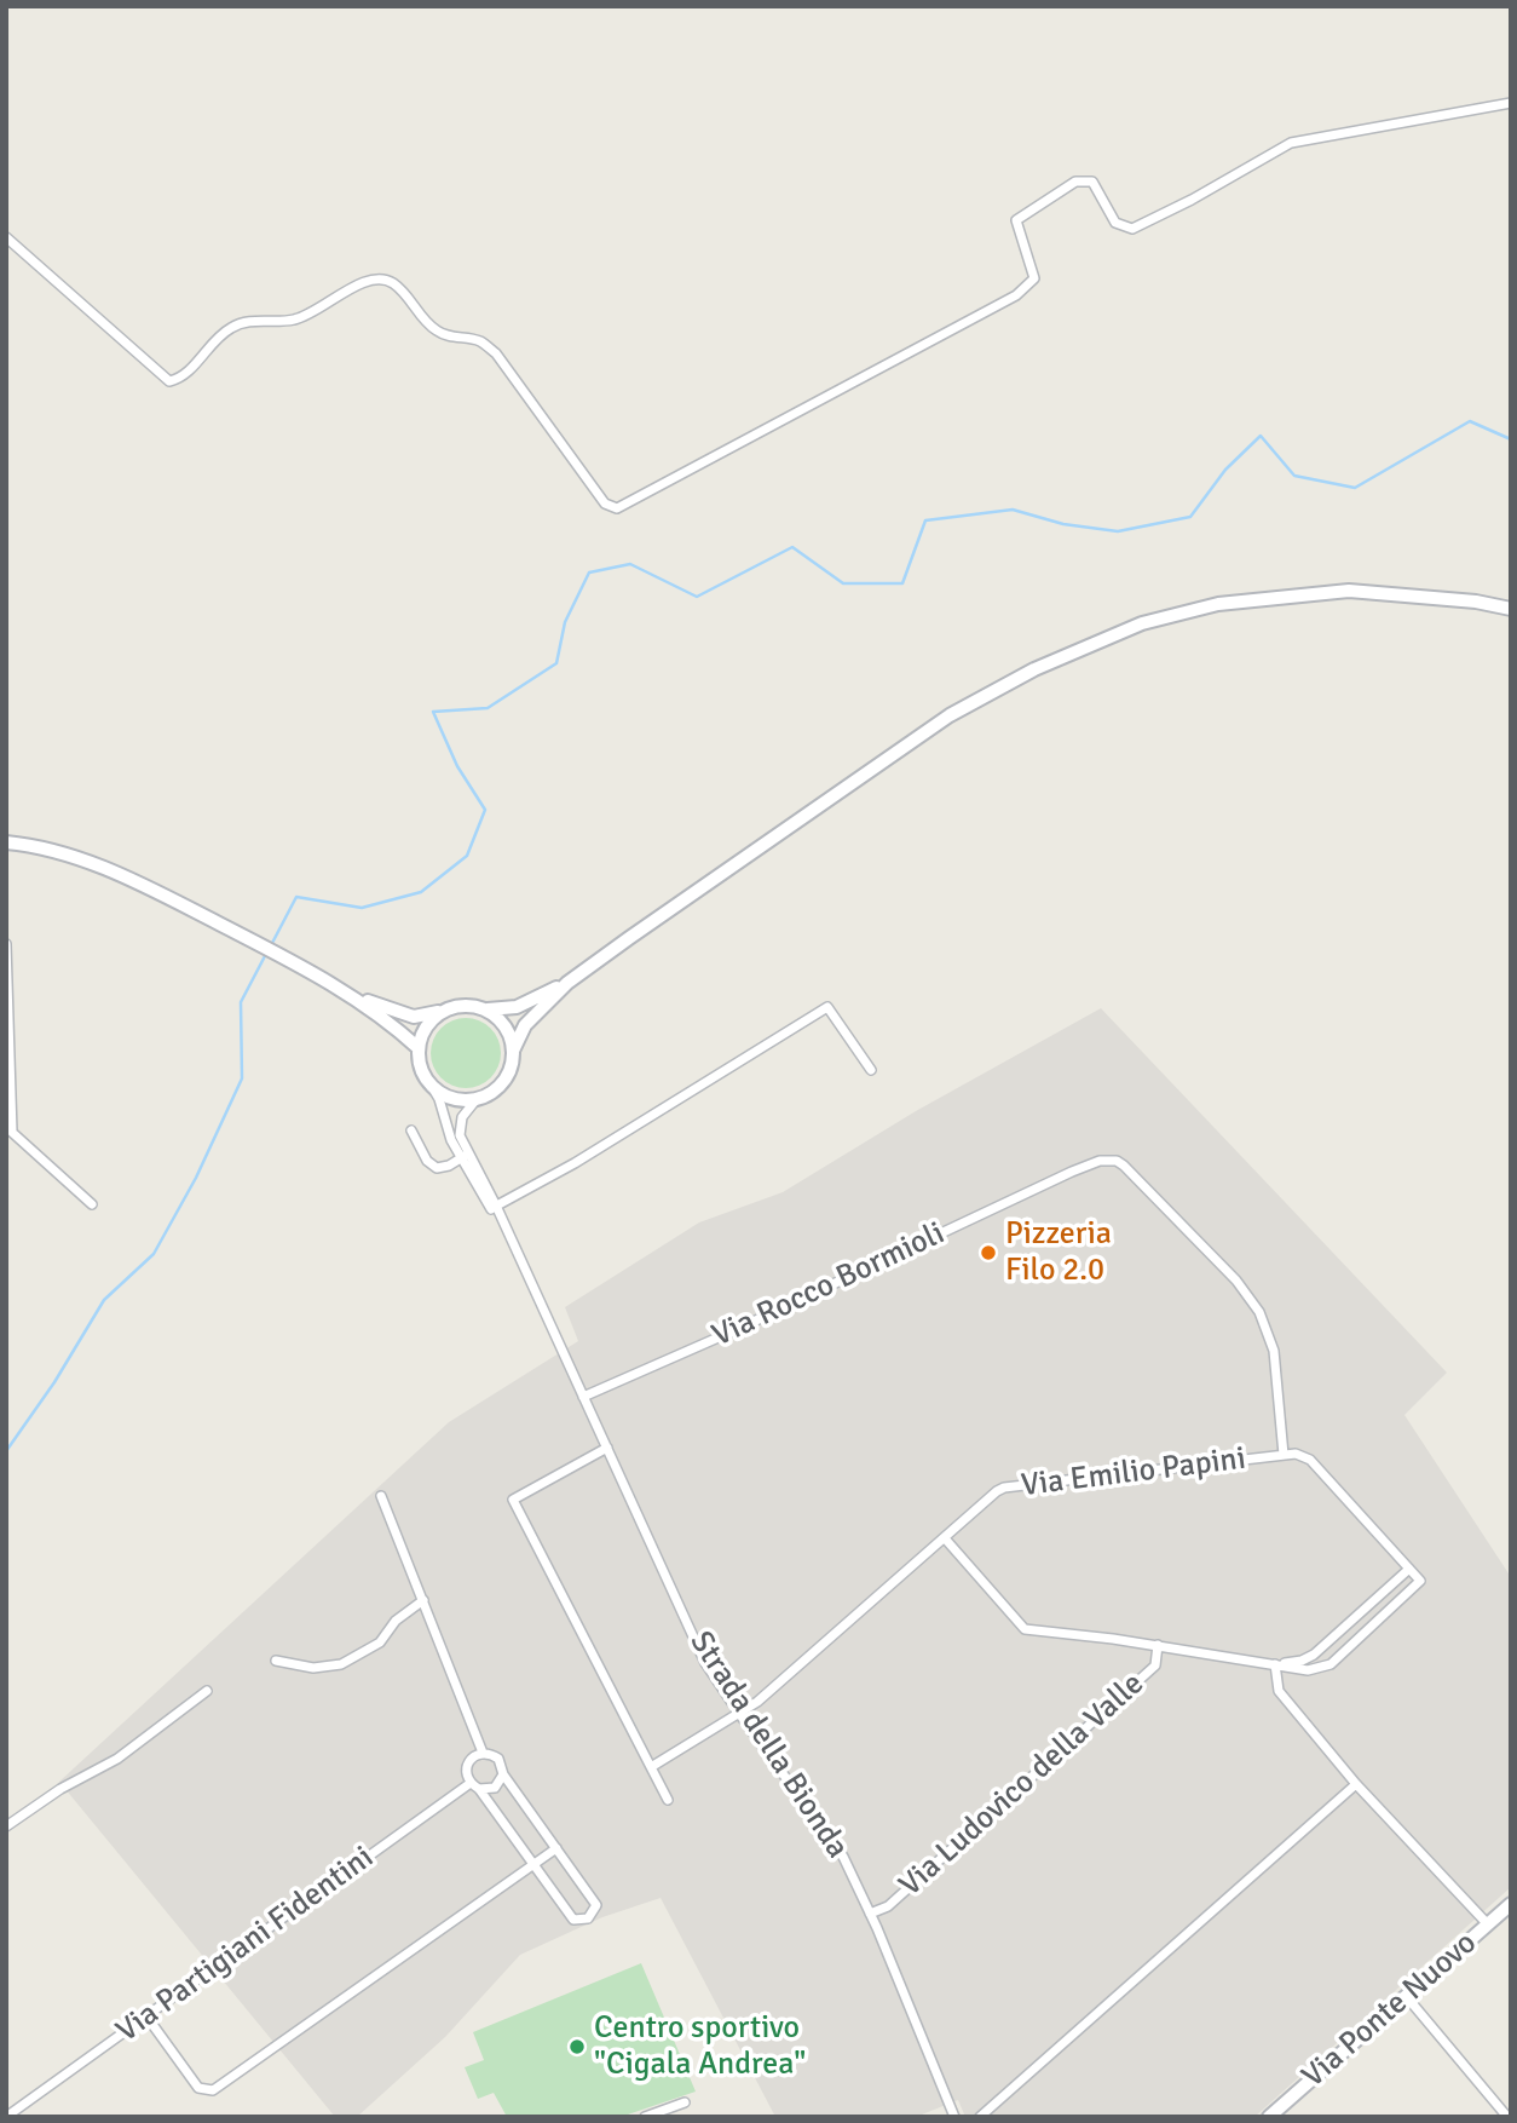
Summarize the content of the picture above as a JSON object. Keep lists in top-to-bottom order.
{
  "streets": {
    "street": [
      "Via Rocco Bormioli",
      "Via Emilio Papini",
      "Strada della Bionda",
      "Via Ludovico della Valle",
      "Via Partigiani Fidentini",
      "Via Ponte Nuovo"
    ]
  },
  "crossings": [
    ["Via Rocco Bormioli", "Via Emilio Papini"],
    ["Via Rocco Bormioli", "Strada della Bionda"],
    ["Via Emilio Papini", "Strada della Bionda"],
    ["Via Emilio Papini", "Via Ludovico della Valle"],
    ["Strada della Bionda", "Via Ludovico della Valle"]
  ],
  "places": ["Pizzeria Filo 2.0", "Centro sportivo \"Cigala Andrea\""]
}
